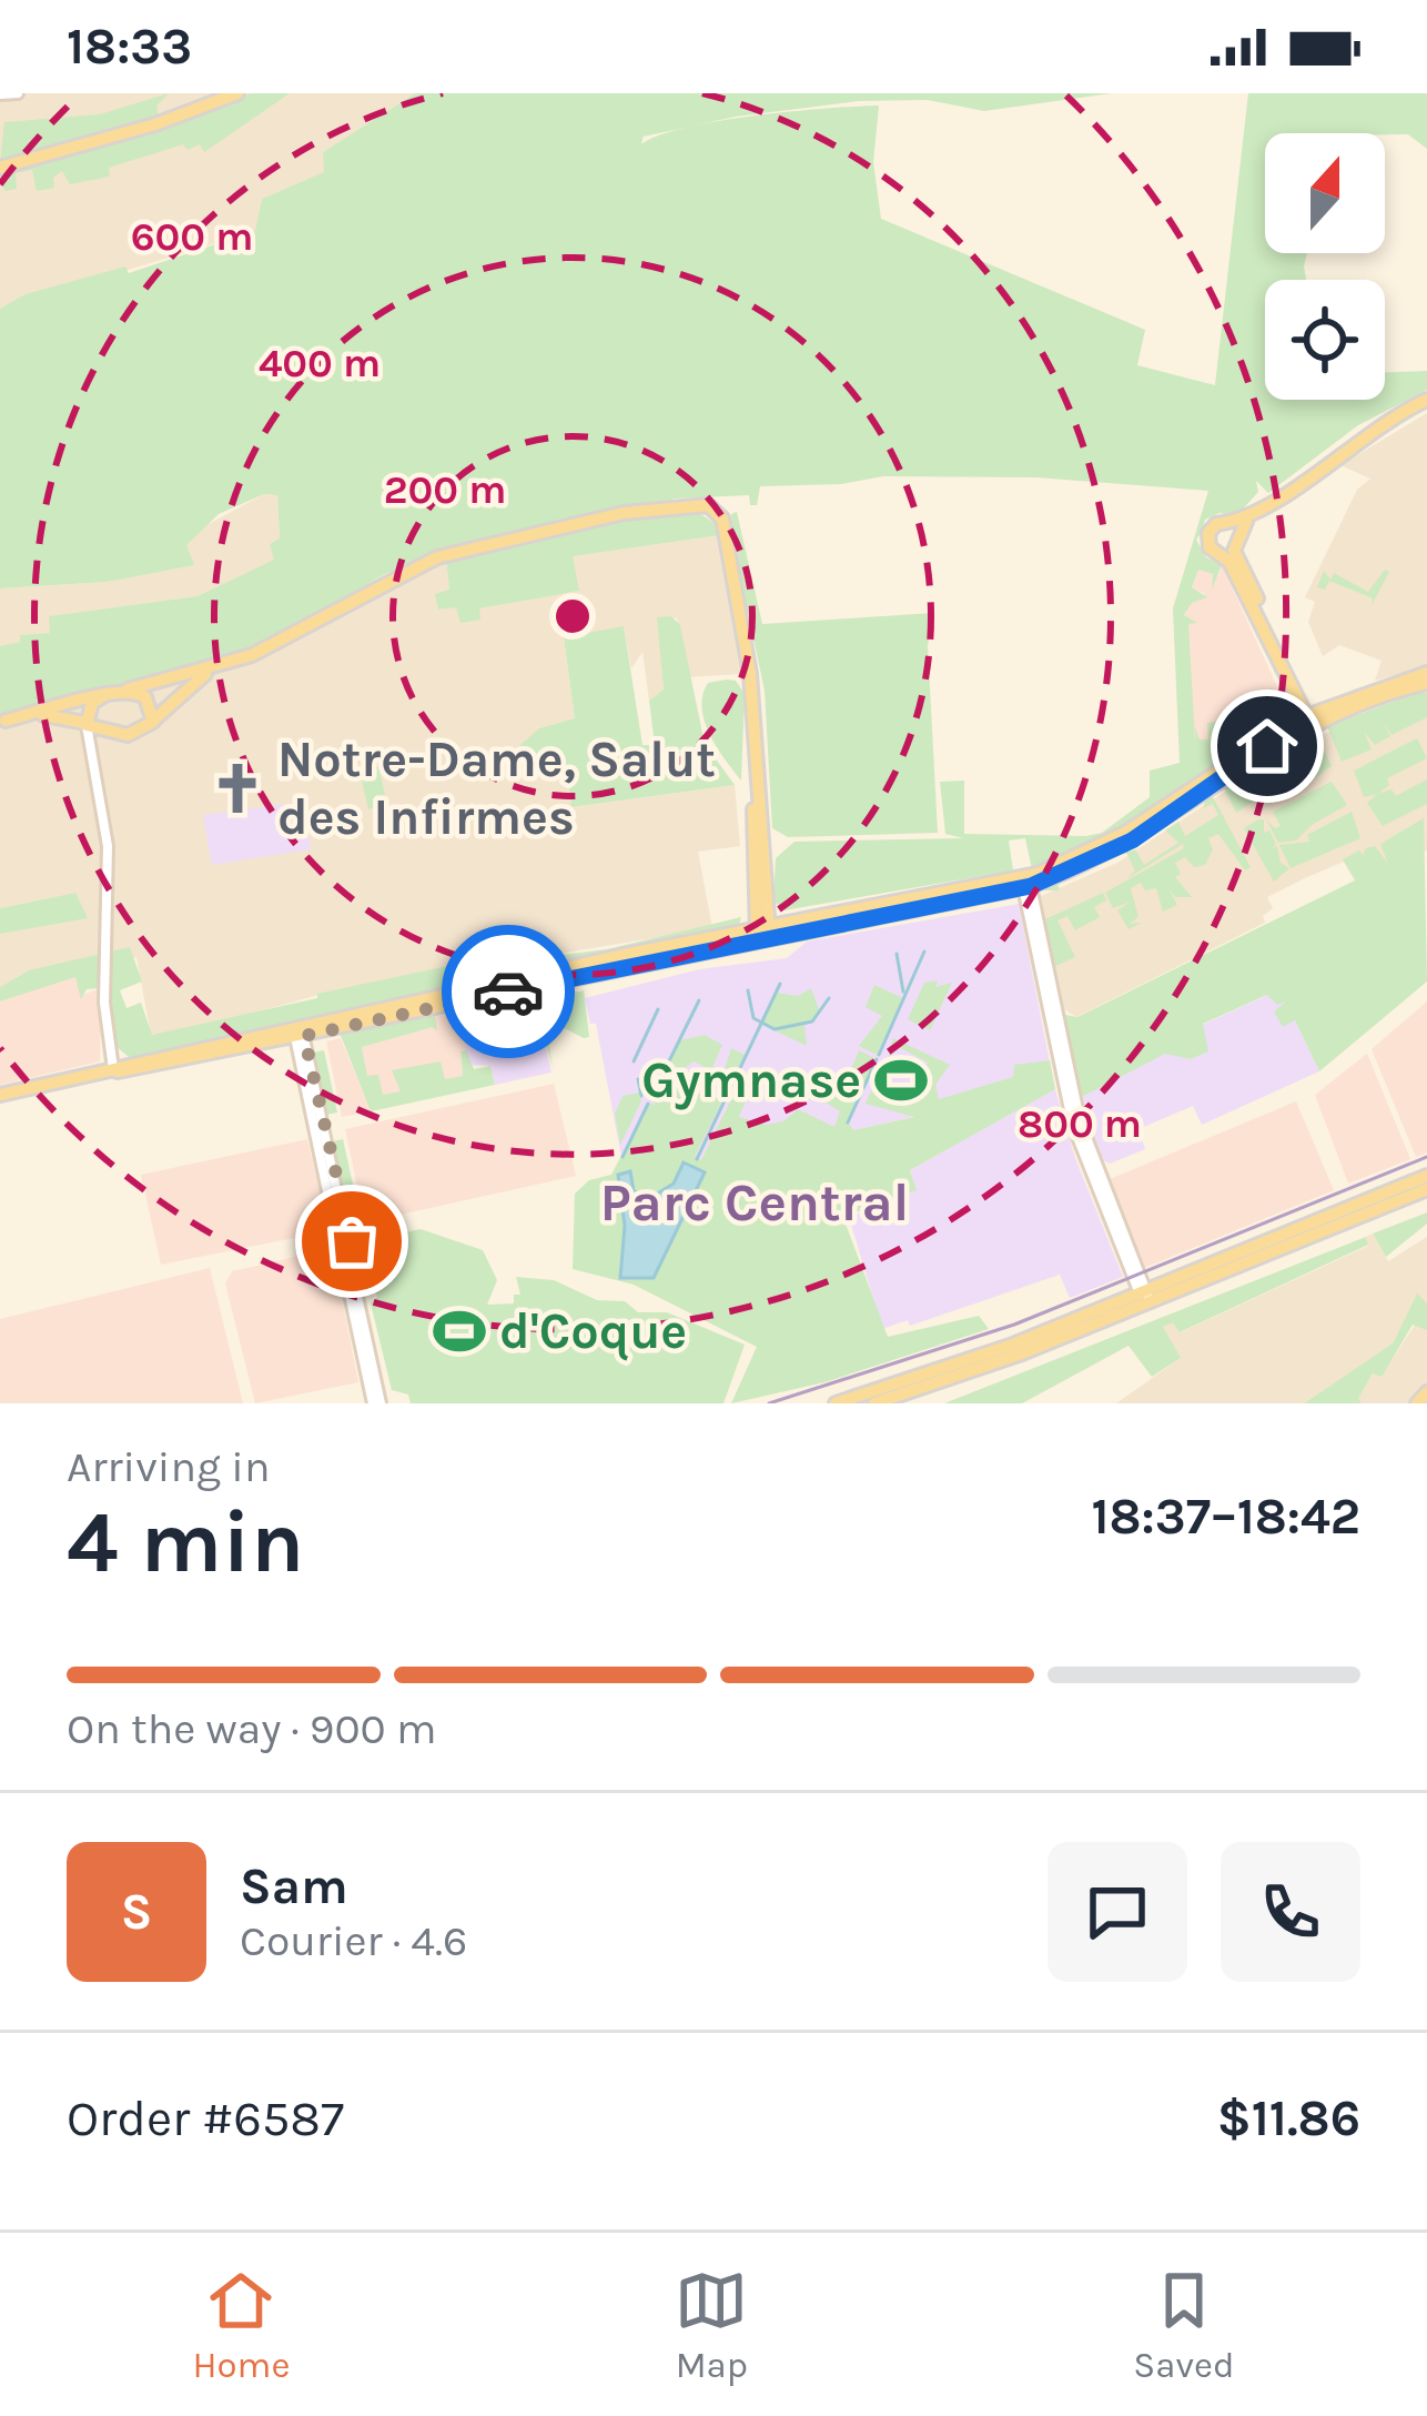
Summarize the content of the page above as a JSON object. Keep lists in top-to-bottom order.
{
  "districts": ["Parc Central"],
  "places": {
    "church": ["Notre-Dame, Salut des Infirmes"],
    "sports": ["Gymnase", "d'Coque"]
  },
  "north": "top",
  "page": {
    "status": "18:33",
    "heading": ["4 min", "Arriving in", "18:37–18:42"],
    "panel": [
      "Sam",
      "Courier · 4.6",
      "Order #6587",
      "$11.86"
    ],
    "bar": "On the way · 900 m",
    "round": "S",
    "tabs": ["Home", "Map", "Saved"]
  },
  "rings": [
    "600 m",
    "400 m",
    "200 m",
    "800 m"
  ]
}
